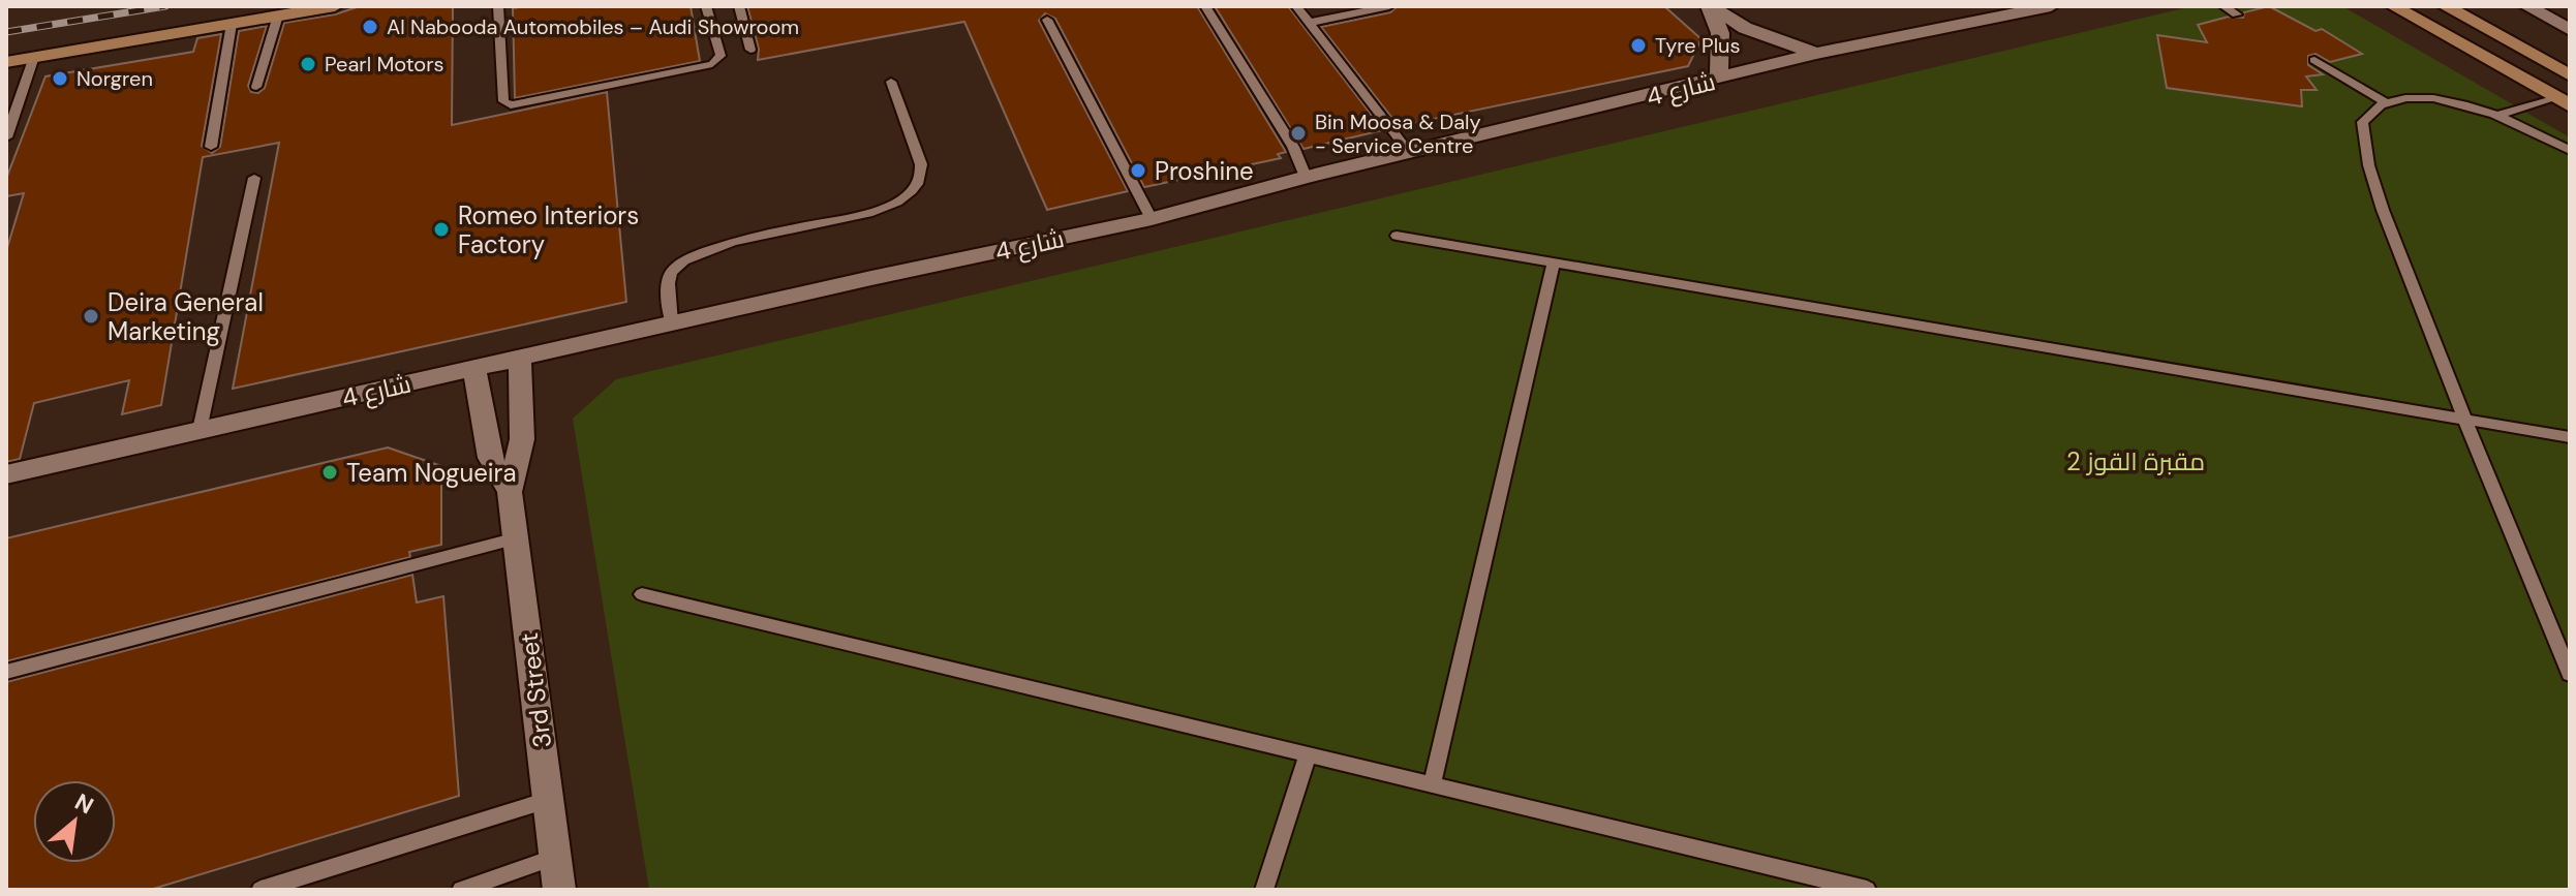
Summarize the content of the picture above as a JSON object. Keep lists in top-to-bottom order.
{
  "streets": {
    "street": ["شارع 4", "3rd Street"]
  },
  "parks": ["مقبرة القوز 2"],
  "places": [
    "Al Nabooda Automobiles – Audi Showroom",
    "Tyre Plus",
    "Pearl Motors",
    "Norgren",
    "Bin Moosa & Daly - Service Centre",
    "Proshine",
    "Romeo Interiors Factory",
    "Deira General Marketing",
    "Team Nogueira"
  ],
  "north": "top right"
}
